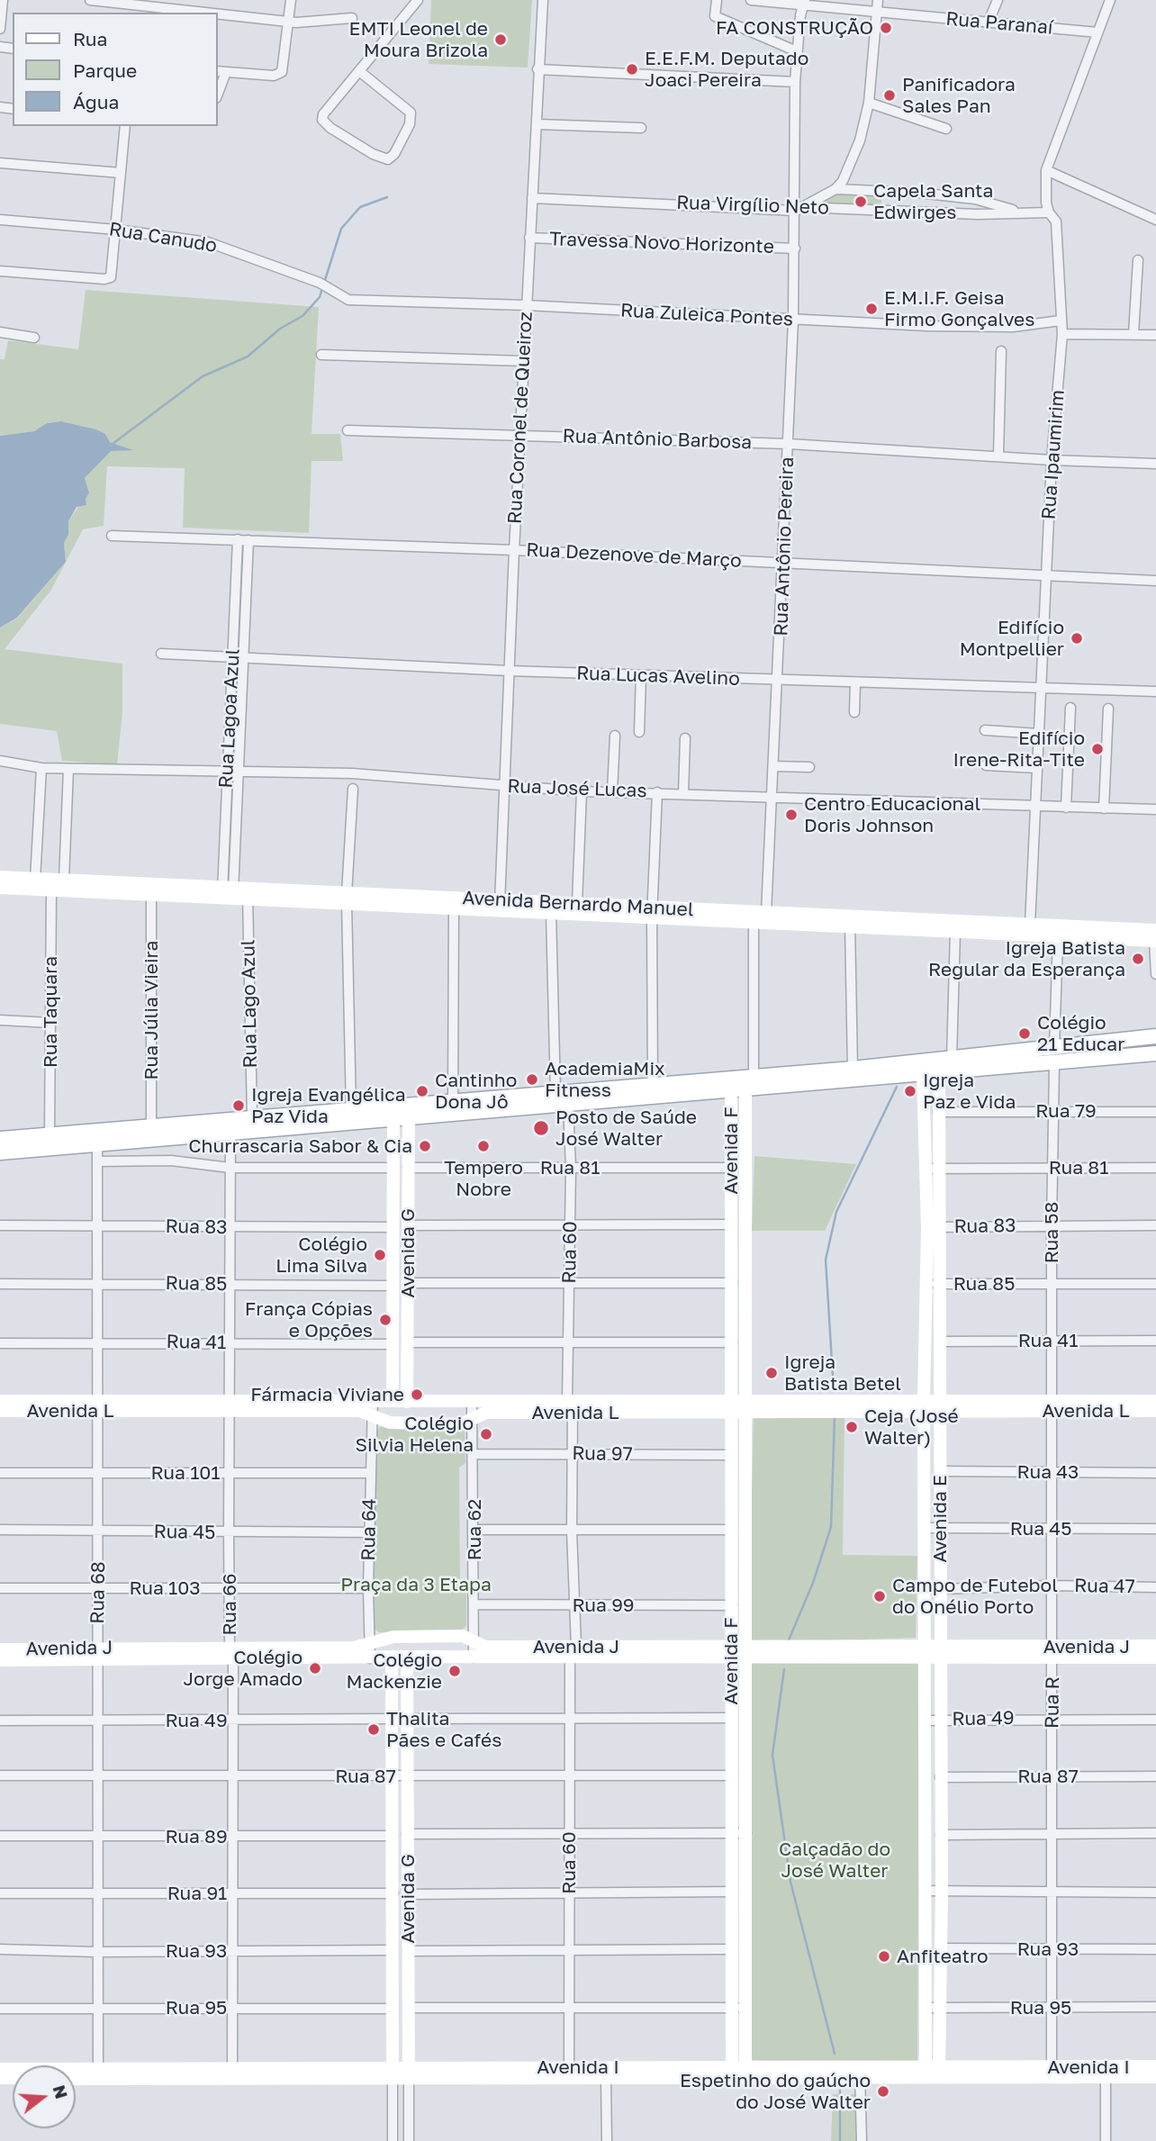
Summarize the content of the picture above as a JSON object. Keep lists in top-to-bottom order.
{
  "streets": {
    "street": [
      "Rua Paranaí",
      "Rua Virgílio Neto",
      "Rua Canudo",
      "Travessa Novo Horizonte",
      "Rua Zuleica Pontes",
      "Rua Coronel de Queiroz",
      "Rua Antônio Barbosa",
      "Rua Ipaumirim",
      "Rua Antônio Pereira",
      "Rua Dezenove de Março",
      "Rua Lucas Avelino",
      "Rua Lagoa Azul",
      "Rua José Lucas",
      "Avenida Bernardo Manuel",
      "Rua Lago Azul",
      "Rua Júlia Vieira",
      "Rua Taquara",
      "Rua 79",
      "Avenida F",
      "Rua 81",
      "Rua 83",
      "Rua 58",
      "Rua 60",
      "Avenida G",
      "Rua 85",
      "Rua 41",
      "Avenida L",
      "Rua 97",
      "Rua 43",
      "Rua 101",
      "Avenida E",
      "Rua 45",
      "Rua 64",
      "Rua 62",
      "Rua 47",
      "Rua 103",
      "Rua 68",
      "Rua 66",
      "Rua 99",
      "Avenida J",
      "Rua R",
      "Rua 49",
      "Rua 87",
      "Rua 89",
      "Rua 91",
      "Rua 93",
      "Rua 95",
      "Avenida I"
    ]
  },
  "crossings": [
    ["Rua Paranaí", "Rua Ipaumirim"],
    ["Rua Paranaí", "Rua Antônio Pereira"],
    ["Rua Virgílio Neto", "Rua Coronel de Queiroz"],
    ["Rua Virgílio Neto", "Rua Ipaumirim"],
    ["Rua Virgílio Neto", "Rua Antônio Pereira"],
    ["Rua Canudo", "Rua Zuleica Pontes"],
    ["Travessa Novo Horizonte", "Rua Coronel de Queiroz"],
    ["Travessa Novo Horizonte", "Rua Antônio Pereira"],
    ["Rua Zuleica Pontes", "Rua Coronel de Queiroz"],
    ["Rua Zuleica Pontes", "Rua Ipaumirim"],
    ["Rua Zuleica Pontes", "Rua Antônio Pereira"],
    ["Rua Coronel de Queiroz", "Rua Antônio Barbosa"],
    ["Rua Coronel de Queiroz", "Rua Dezenove de Março"],
    ["Rua Coronel de Queiroz", "Rua Lucas Avelino"],
    ["Rua Coronel de Queiroz", "Rua José Lucas"],
    ["Rua Coronel de Queiroz", "Avenida Bernardo Manuel"],
    ["Rua Antônio Barbosa", "Rua Ipaumirim"],
    ["Rua Antônio Barbosa", "Rua Antônio Pereira"],
    ["Rua Ipaumirim", "Rua Dezenove de Março"],
    ["Rua Ipaumirim", "Rua Lucas Avelino"],
    ["Rua Ipaumirim", "Rua José Lucas"],
    ["Rua Ipaumirim", "Avenida Bernardo Manuel"],
    ["Rua Antônio Pereira", "Rua Dezenove de Março"],
    ["Rua Antônio Pereira", "Rua Lucas Avelino"],
    ["Rua Antônio Pereira", "Rua José Lucas"],
    ["Rua Antônio Pereira", "Avenida Bernardo Manuel"],
    ["Rua Dezenove de Março", "Rua Lagoa Azul"],
    ["Rua Lucas Avelino", "Rua Lagoa Azul"],
    ["Rua Lagoa Azul", "Rua José Lucas"],
    ["Rua Lagoa Azul", "Avenida Bernardo Manuel"],
    ["Avenida Bernardo Manuel", "Rua Lago Azul"],
    ["Avenida Bernardo Manuel", "Rua Júlia Vieira"],
    ["Avenida Bernardo Manuel", "Rua Taquara"],
    ["Rua 79", "Rua 58"],
    ["Rua 79", "Avenida E"],
    ["Avenida F", "Rua 81"],
    ["Avenida F", "Avenida L"],
    ["Avenida F", "Rua 97"],
    ["Avenida F", "Rua 99"],
    ["Avenida F", "Avenida J"],
    ["Avenida F", "Rua 87"],
    ["Avenida F", "Avenida I"],
    ["Rua 81", "Rua 58"],
    ["Rua 81", "Rua 60"],
    ["Rua 81", "Avenida G"],
    ["Rua 81", "Avenida E"],
    ["Rua 83", "Rua 58"],
    ["Rua 83", "Avenida G"],
    ["Rua 83", "Avenida E"],
    ["Rua 83", "Rua 68"],
    ["Rua 83", "Rua 66"],
    ["Rua 58", "Rua 85"],
    ["Rua 58", "Rua 41"],
    ["Rua 58", "Avenida L"],
    ["Rua 58", "Rua R"],
    ["Rua 60", "Avenida L"],
    ["Rua 60", "Rua 97"],
    ["Rua 60", "Rua 99"],
    ["Rua 60", "Avenida J"],
    ["Rua 60", "Rua 87"],
    ["Rua 60", "Avenida I"],
    ["Avenida G", "Rua 85"],
    ["Avenida G", "Rua 41"],
    ["Avenida G", "Avenida L"],
    ["Avenida G", "Avenida J"],
    ["Avenida G", "Rua 49"],
    ["Avenida G", "Rua 87"],
    ["Avenida G", "Rua 89"],
    ["Avenida G", "Rua 91"],
    ["Avenida G", "Rua 93"],
    ["Avenida G", "Rua 95"],
    ["Avenida G", "Avenida I"],
    ["Rua 85", "Avenida E"],
    ["Rua 85", "Rua 68"],
    ["Rua 85", "Rua 66"],
    ["Rua 41", "Avenida E"],
    ["Rua 41", "Rua 68"],
    ["Rua 41", "Rua 66"],
    ["Avenida L", "Avenida E"],
    ["Avenida L", "Rua 64"],
    ["Avenida L", "Rua 62"],
    ["Avenida L", "Rua 68"],
    ["Avenida L", "Rua 66"],
    ["Avenida L", "Rua R"],
    ["Rua 97", "Rua 62"],
    ["Rua 43", "Avenida E"],
    ["Rua 43", "Rua R"],
    ["Rua 101", "Rua 64"],
    ["Rua 101", "Rua 68"],
    ["Rua 101", "Rua 66"],
    ["Avenida E", "Rua 45"],
    ["Avenida E", "Rua 47"],
    ["Avenida E", "Avenida J"],
    ["Avenida E", "Rua 49"],
    ["Avenida E", "Rua 87"],
    ["Avenida E", "Rua 93"],
    ["Avenida E", "Rua 95"],
    ["Avenida E", "Avenida I"],
    ["Rua 45", "Rua 64"],
    ["Rua 45", "Rua 68"],
    ["Rua 45", "Rua 66"],
    ["Rua 45", "Rua R"],
    ["Rua 64", "Rua 103"],
    ["Rua 64", "Avenida J"],
    ["Rua 62", "Rua 99"],
    ["Rua 62", "Avenida J"],
    ["Rua 47", "Rua R"],
    ["Rua 103", "Rua 68"],
    ["Rua 103", "Rua 66"],
    ["Rua 68", "Avenida J"],
    ["Rua 68", "Rua 49"],
    ["Rua 68", "Rua 87"],
    ["Rua 68", "Rua 89"],
    ["Rua 68", "Rua 91"],
    ["Rua 68", "Rua 93"],
    ["Rua 68", "Rua 95"],
    ["Rua 68", "Avenida I"],
    ["Rua 66", "Avenida J"],
    ["Rua 66", "Rua 49"],
    ["Rua 66", "Rua 87"],
    ["Rua 66", "Rua 89"],
    ["Rua 66", "Rua 91"],
    ["Rua 66", "Rua 93"],
    ["Rua 66", "Rua 95"],
    ["Rua 66", "Avenida I"],
    ["Avenida J", "Rua R"],
    ["Rua R", "Rua 49"],
    ["Rua R", "Rua 87"],
    ["Rua R", "Rua 93"],
    ["Rua R", "Rua 95"],
    ["Rua R", "Avenida I"]
  ],
  "parks": ["Praça da 3 Etapa", "Calçadão do José Walter"],
  "places": [
    "FA CONSTRUÇÃO",
    "EMTI Leonel de Moura Brizola",
    "E.E.F.M. Deputado Joaci Pereira",
    "Panificadora Sales Pan",
    "Capela Santa Edwirges",
    "E.M.I.F. Geisa Firmo Gonçalves",
    "Edifício Montpellier",
    "Edifício Irene-Rita-Tite",
    "Centro Educacional Doris Johnson",
    "Igreja Batista Regular da Esperança",
    "Colégio 21 Educar",
    "AcademiaMix Fitness",
    "Cantinho Dona Jô",
    "Igreja Paz e Vida",
    "Igreja Evangélica Paz Vida",
    "Posto de Saúde José Walter",
    "Churrascaria Sabor & Cia",
    "Tempero Nobre",
    "Colégio Lima Silva",
    "França Cópias e Opções",
    "Igreja Batista Betel",
    "Fármacia Viviane",
    "Ceja (José Walter)",
    "Colégio Silvia Helena",
    "Campo de Futebol do Onélio Porto",
    "Colégio Jorge Amado",
    "Colégio Mackenzie",
    "Thalita Pães e Cafés",
    "Anfiteatro",
    "Espetinho do gaúcho do José Walter"
  ],
  "legend": ["Rua", "Parque", "Água"],
  "north": "right"
}
